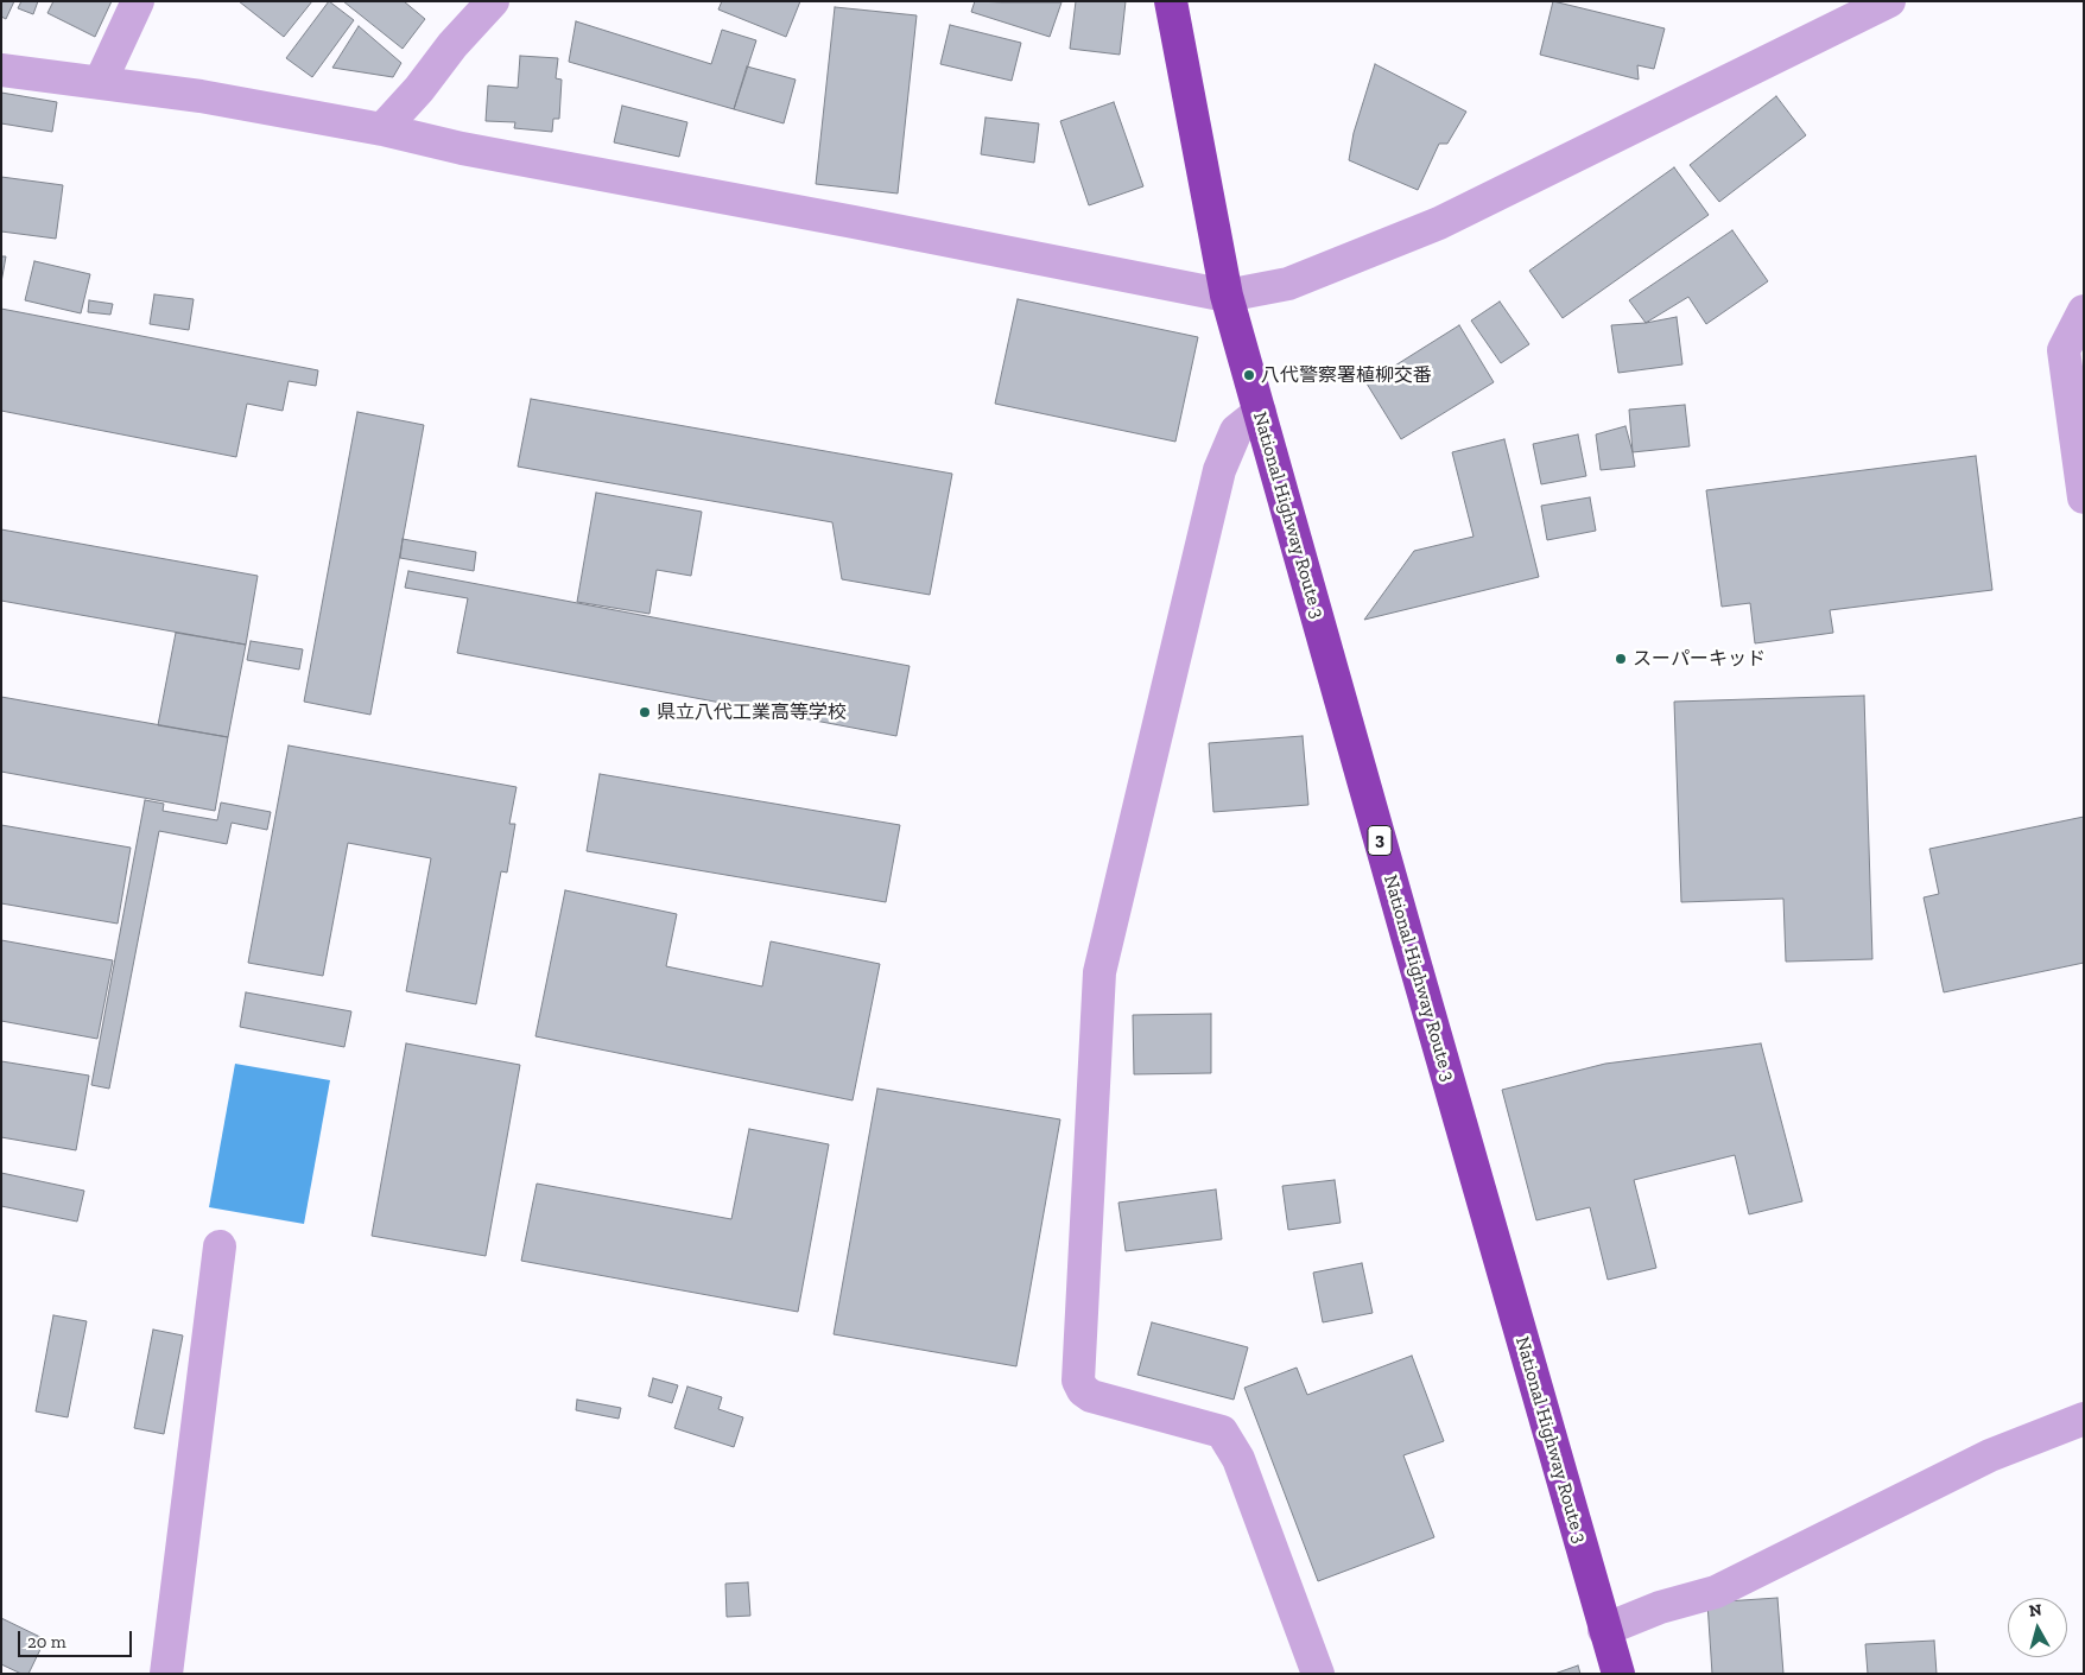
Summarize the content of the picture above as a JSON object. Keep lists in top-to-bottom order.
{
  "streets": {
    "highway": ["National Highway Route 3", "3"]
  },
  "places": ["八代警察署植柳交番", "スーパーキッド", "県立八代工業高等学校"],
  "scale_bar": "20 m",
  "north": "top"
}
